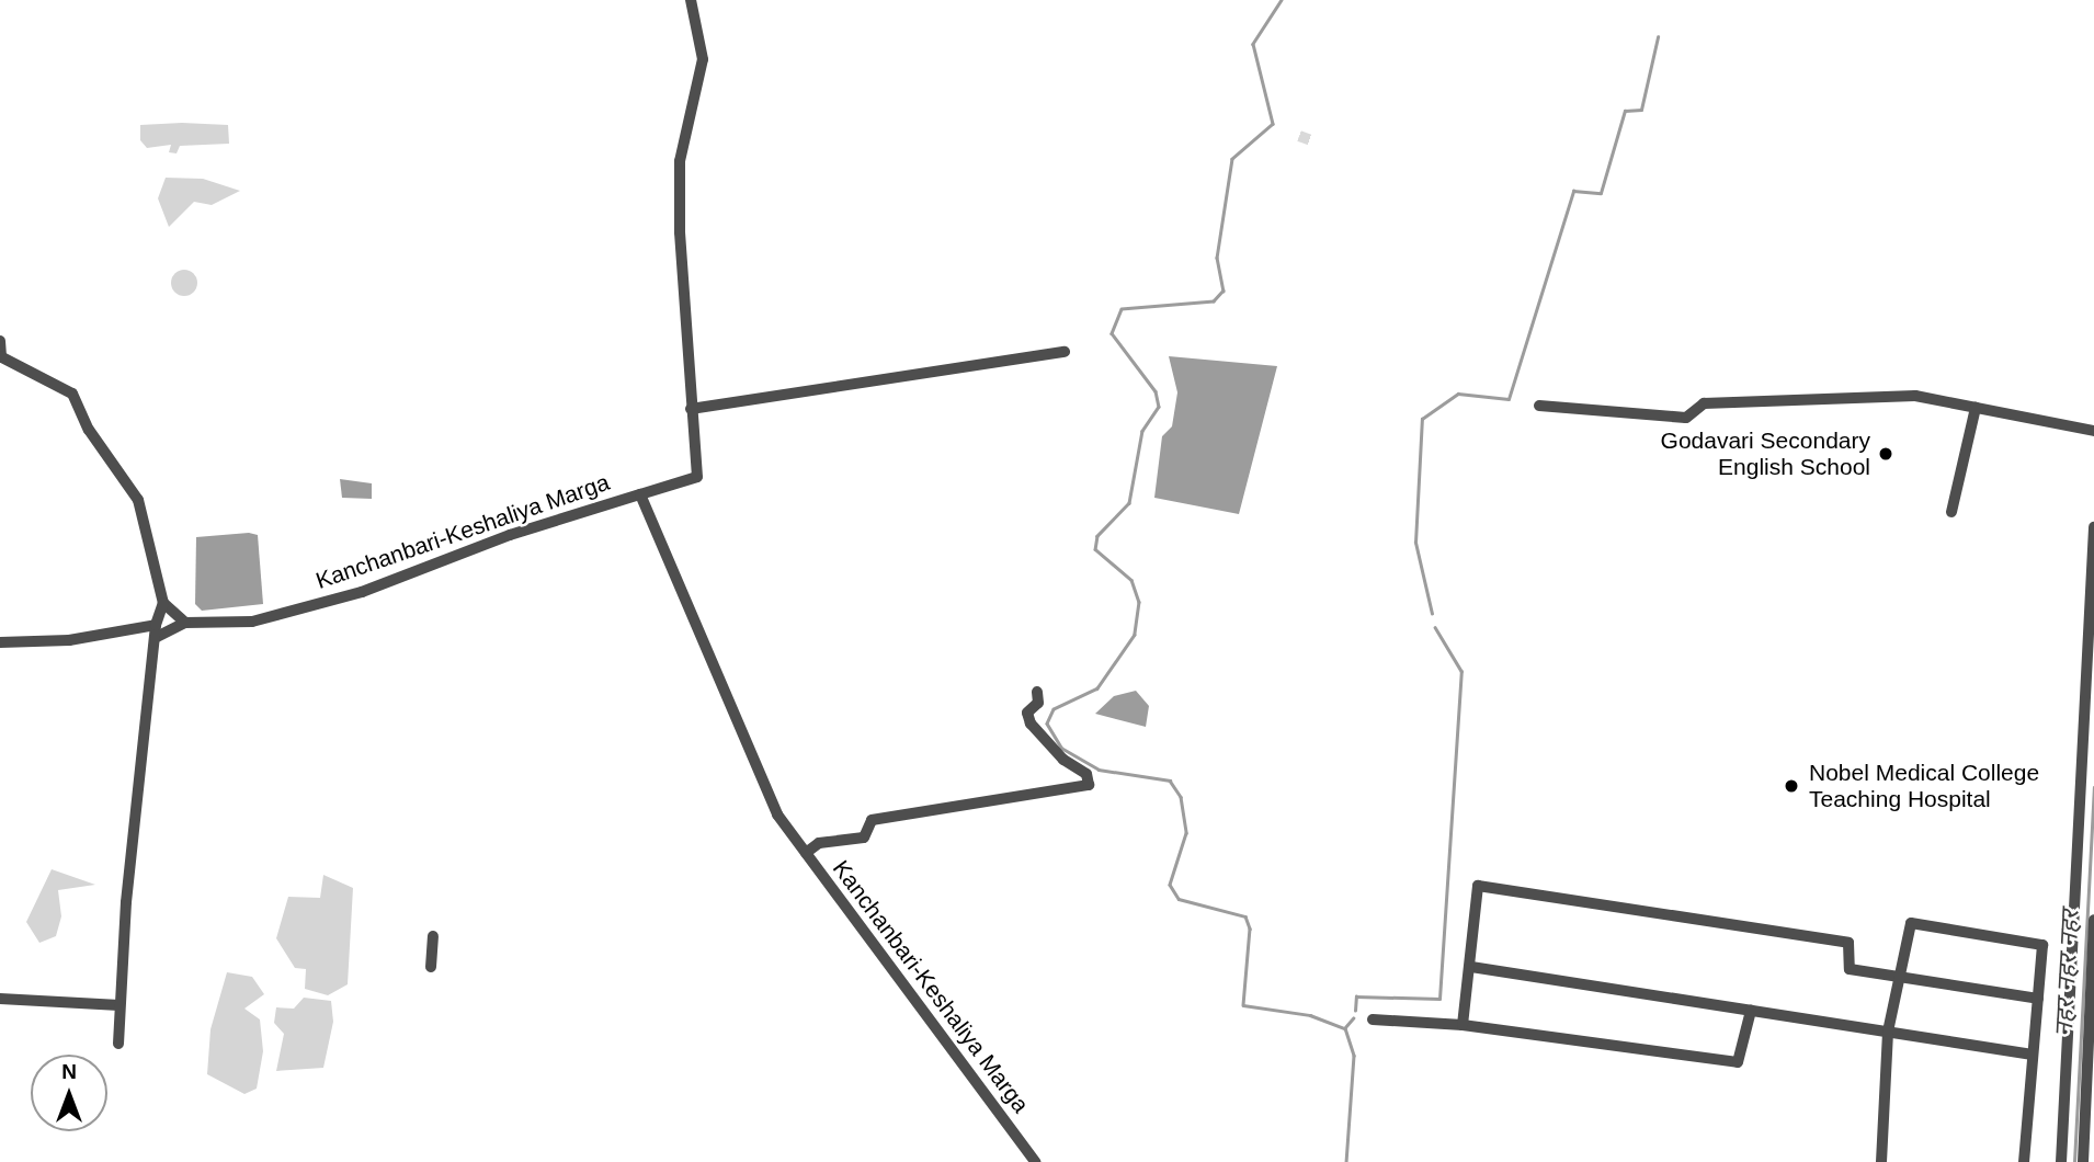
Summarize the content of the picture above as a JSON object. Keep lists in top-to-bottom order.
{
  "streets": {
    "street": ["Kanchanbari-Keshaliya Marga"]
  },
  "water": ["नहर नहर नहर"],
  "places": ["Godavari Secondary English School", "Nobel Medical College Teaching Hospital"],
  "north": "top"
}
